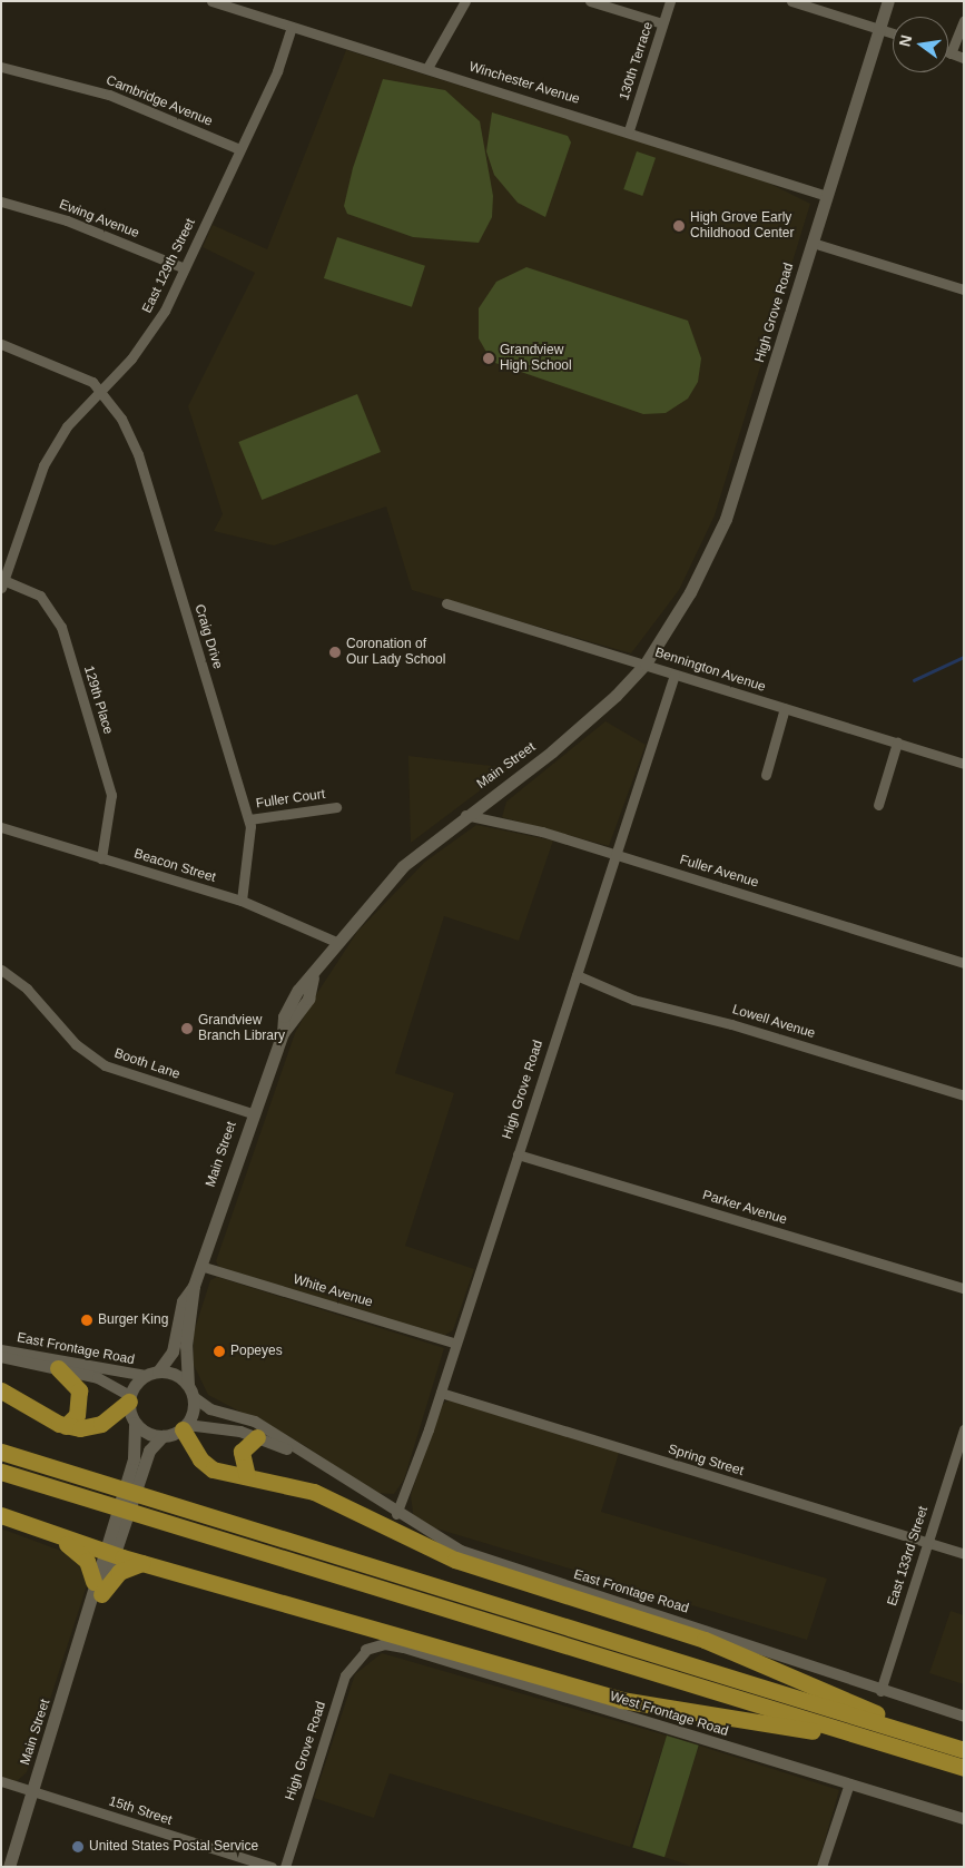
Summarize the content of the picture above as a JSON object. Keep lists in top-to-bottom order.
{
  "streets": {
    "main road": ["High Grove Road", "Main Street"],
    "street": [
      "130th Terrace",
      "Winchester Avenue",
      "Cambridge Avenue",
      "Ewing Avenue",
      "East 129th Street",
      "Craig Drive",
      "Bennington Avenue",
      "129th Place",
      "Fuller Court",
      "Beacon Street",
      "Fuller Avenue",
      "Lowell Avenue",
      "Booth Lane",
      "Parker Avenue",
      "White Avenue",
      "East Frontage Road",
      "Spring Street",
      "East 133rd Street",
      "West Frontage Road",
      "15th Street"
    ]
  },
  "crossings": [
    ["130th Terrace", "Winchester Avenue"],
    ["Winchester Avenue", "East 129th Street"],
    ["Winchester Avenue", "High Grove Road"],
    ["Cambridge Avenue", "East 129th Street"],
    ["Ewing Avenue", "East 129th Street"],
    ["East 129th Street", "Craig Drive"],
    ["East 129th Street", "129th Place"],
    ["High Grove Road", "Bennington Avenue"],
    ["High Grove Road", "Main Street"],
    ["High Grove Road", "Fuller Avenue"],
    ["High Grove Road", "Lowell Avenue"],
    ["High Grove Road", "Parker Avenue"],
    ["High Grove Road", "White Avenue"],
    ["High Grove Road", "East Frontage Road"],
    ["High Grove Road", "Spring Street"],
    ["High Grove Road", "West Frontage Road"],
    ["Craig Drive", "Fuller Court"],
    ["Craig Drive", "Beacon Street"],
    ["Bennington Avenue", "Main Street"],
    ["129th Place", "Beacon Street"],
    ["Main Street", "Beacon Street"],
    ["Main Street", "Fuller Avenue"],
    ["Main Street", "Booth Lane"],
    ["Main Street", "White Avenue"],
    ["Main Street", "East Frontage Road"],
    ["Main Street", "15th Street"],
    ["East Frontage Road", "East 133rd Street"],
    ["Spring Street", "East 133rd Street"]
  ],
  "places": [
    "High Grove Early Childhood Center",
    "Grandview High School",
    "Coronation of Our Lady School",
    "Grandview Branch Library",
    "Burger King",
    "Popeyes",
    "United States Postal Service"
  ],
  "north": "left"
}
